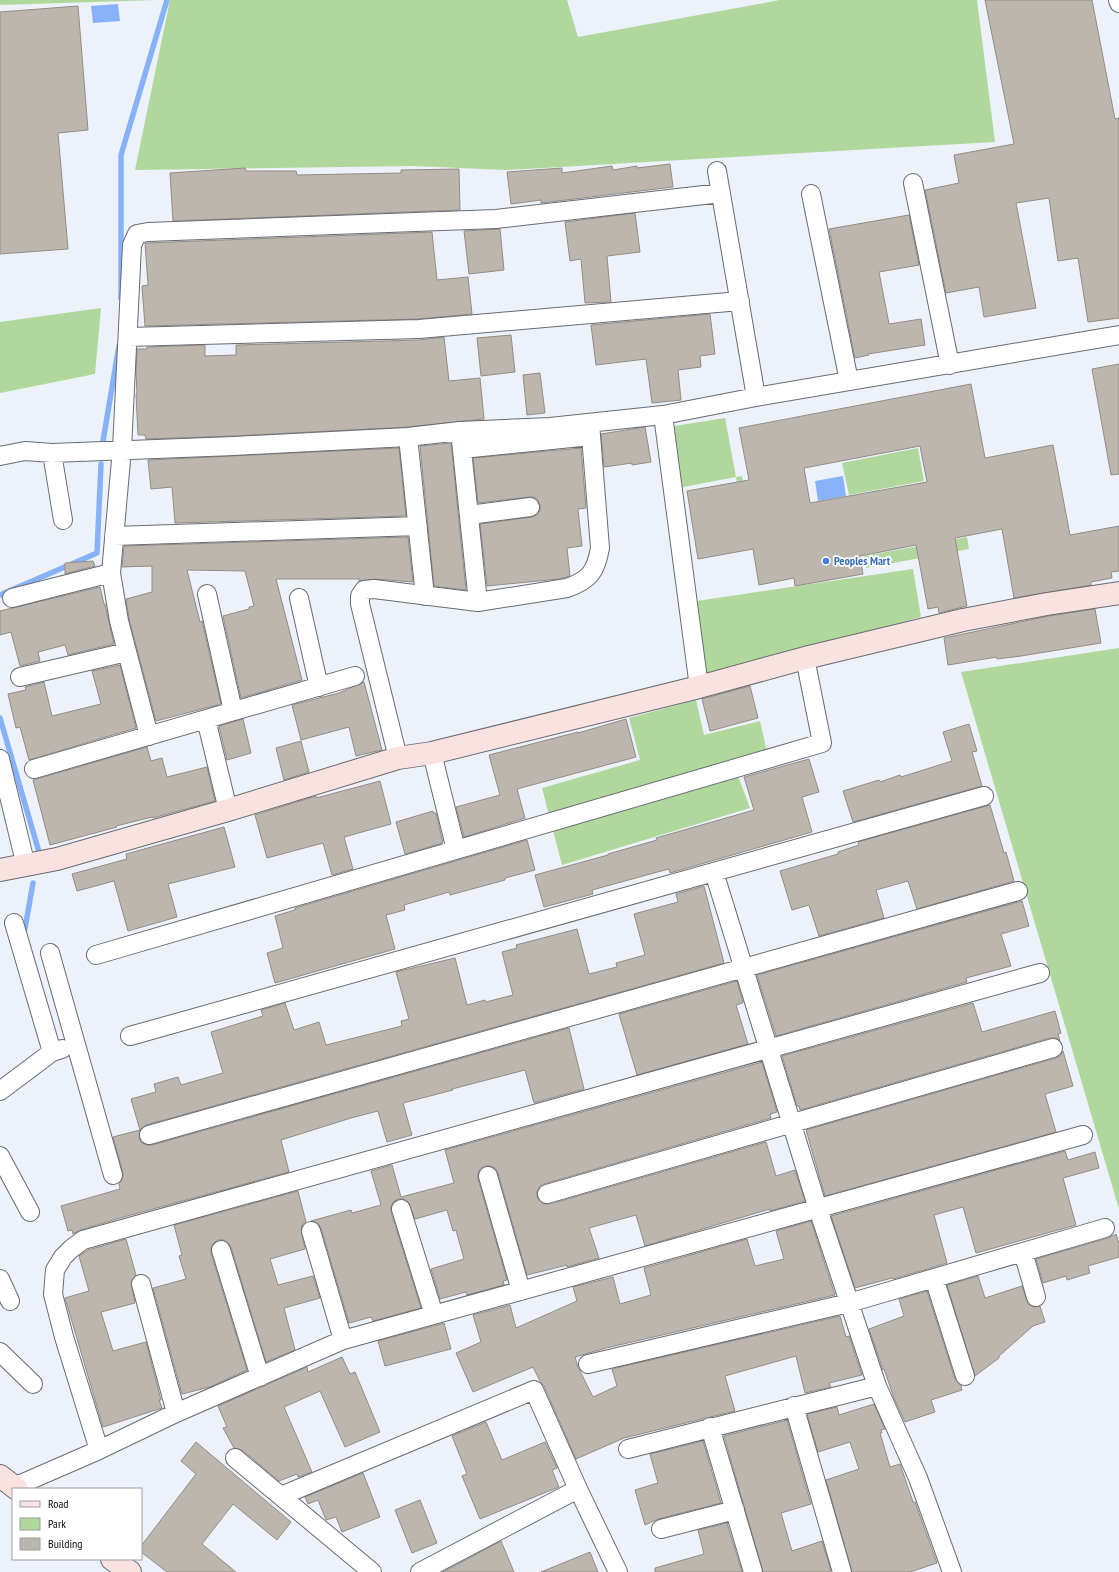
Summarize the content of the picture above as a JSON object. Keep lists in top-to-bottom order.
{
  "places": ["Peoples Mart"],
  "legend": ["Road", "Park", "Building"]
}
